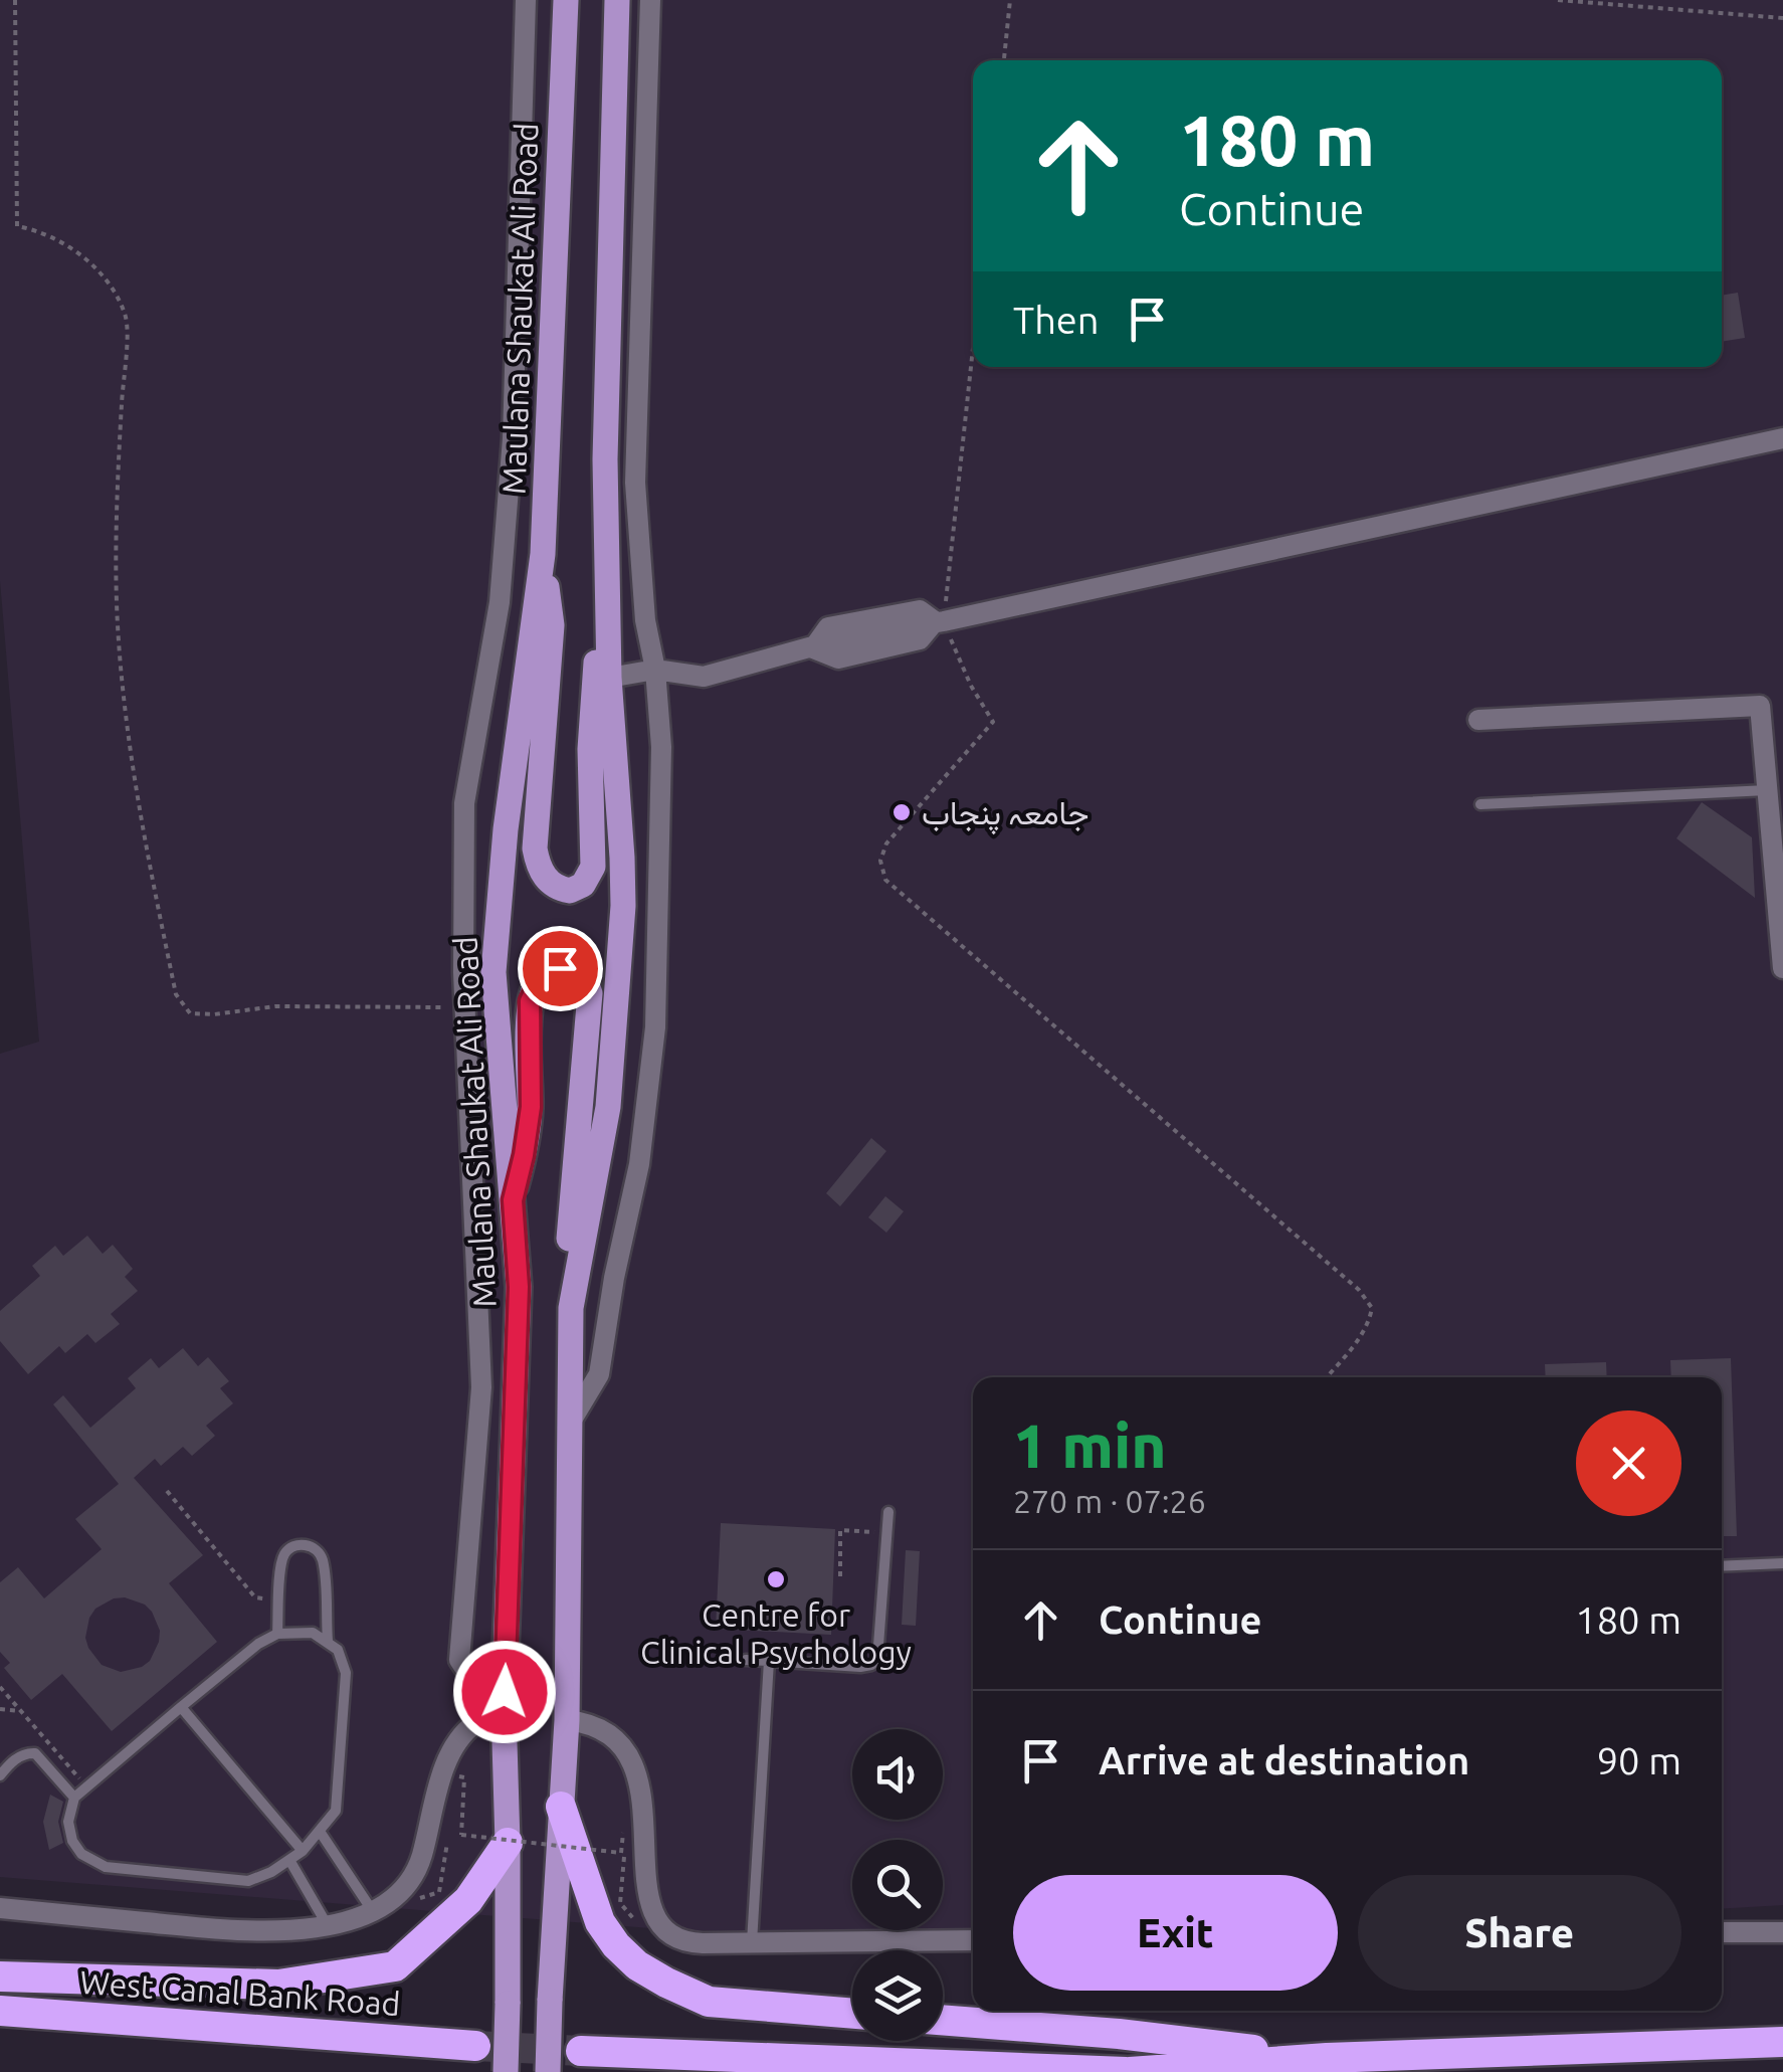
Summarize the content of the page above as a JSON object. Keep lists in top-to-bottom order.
{
  "streets": {
    "highway": ["West Canal Bank Road"],
    "main road": ["Maulana Shaukat Ali Road"]
  },
  "crossings": [
    ["Maulana Shaukat Ali Road", "West Canal Bank Road"]
  ],
  "places": ["جامعہ پنجاب", "Centre for Clinical Psychology"],
  "page": {
    "turn": ["180 m", "Continue"],
    "then": "Then",
    "heading": ["1 min", "270 m · 07:26"],
    "list": [
      {
        "name": "Continue",
        "value": "180 m"
      },
      {
        "name": "Arrive at destination",
        "value": "90 m"
      }
    ],
    "buttons": ["Exit", "Share"]
  }
}
